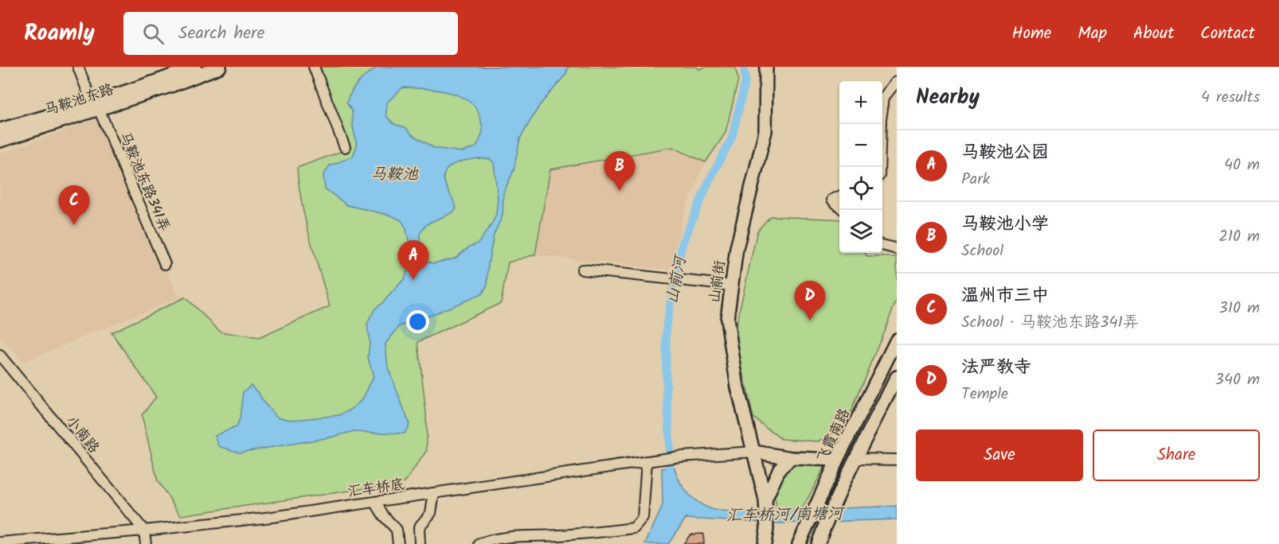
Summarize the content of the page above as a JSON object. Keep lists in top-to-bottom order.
{
  "streets": {
    "main road": ["马鞍池东路", "山前街", "飞霞南路"],
    "street": ["马鞍池东路341弄", "小南路", "汇车桥底"]
  },
  "crossings": [
    ["马鞍池东路", "马鞍池东路341弄"],
    ["山前街", "汇车桥底"],
    ["小南路", "汇车桥底"]
  ],
  "water": ["马鞍池", "山前河", "汇车桥河/南塘河"],
  "page": {
    "header": "Roamly",
    "search": "Search here",
    "nav": [
      "Home",
      "Map",
      "About",
      "Contact"
    ],
    "heading": ["Nearby", "4 results"],
    "map_buttons": ["+", "−"],
    "list": [
      {
        "mark": "A",
        "name": "马鞍池公园",
        "note": "Park",
        "value": "40 m"
      },
      {
        "mark": "B",
        "name": "马鞍池小学",
        "note": "School",
        "value": "210 m"
      },
      {
        "mark": "C",
        "name": "温州市三中",
        "note": "School · 马鞍池东路341弄",
        "value": "310 m"
      },
      {
        "mark": "D",
        "name": "法严教寺",
        "note": "Temple",
        "value": "340 m"
      }
    ],
    "pins": [
      "B",
      "C",
      "A",
      "D"
    ],
    "buttons": ["Save", "Share"]
  }
}
